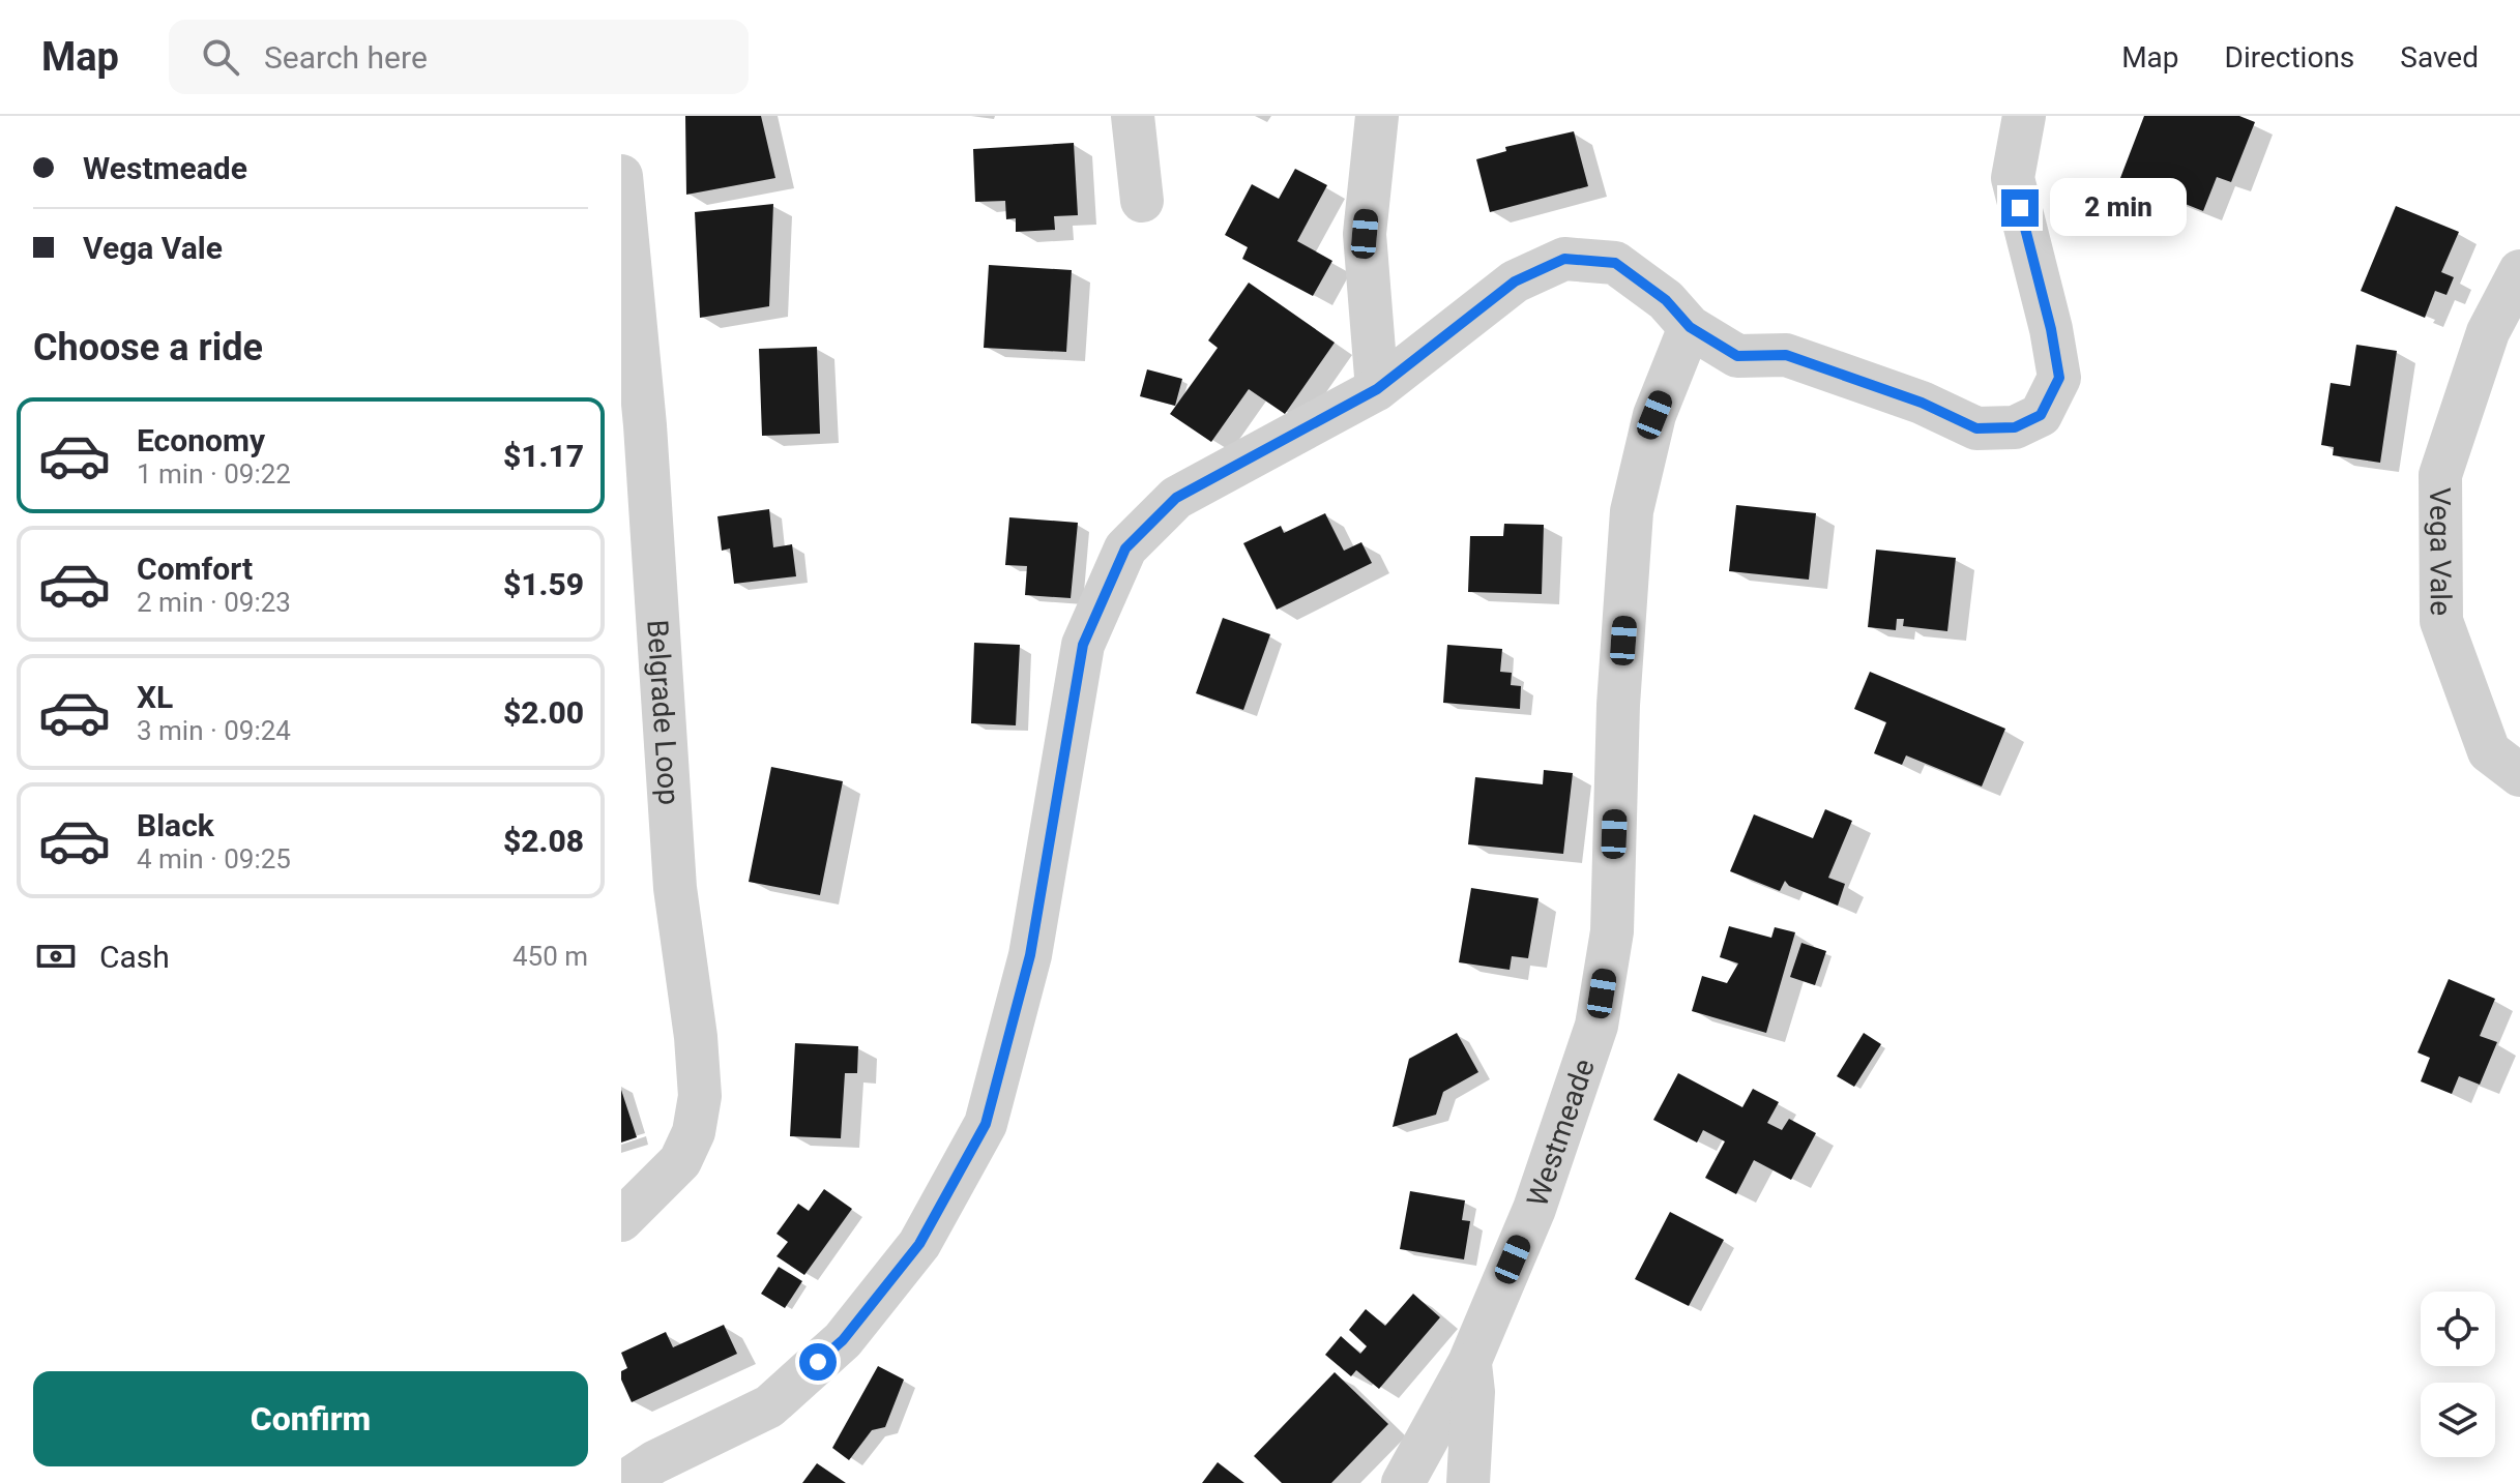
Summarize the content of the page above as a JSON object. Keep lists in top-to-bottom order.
{
  "streets": {
    "street": ["Vega Vale", "Belgrade Loop", "Westmeade"]
  },
  "page": {
    "header": "Map",
    "search": "Search here",
    "nav": ["Map", "Directions", "Saved"],
    "banner": ["Westmeade", "Vega Vale"],
    "bubble": "2 min",
    "heading": "Choose a ride",
    "list": [
      {
        "name": "Economy",
        "note": "1 min · 09:22",
        "value": "$1.17"
      },
      {
        "name": "Comfort",
        "note": "2 min · 09:23",
        "value": "$1.59"
      },
      {
        "name": "XL",
        "note": "3 min · 09:24",
        "value": "$2.00"
      },
      {
        "name": "Black",
        "note": "4 min · 09:25",
        "value": "$2.08"
      }
    ],
    "pay": ["Cash", "450 m"],
    "buttons": "Confirm"
  }
}
